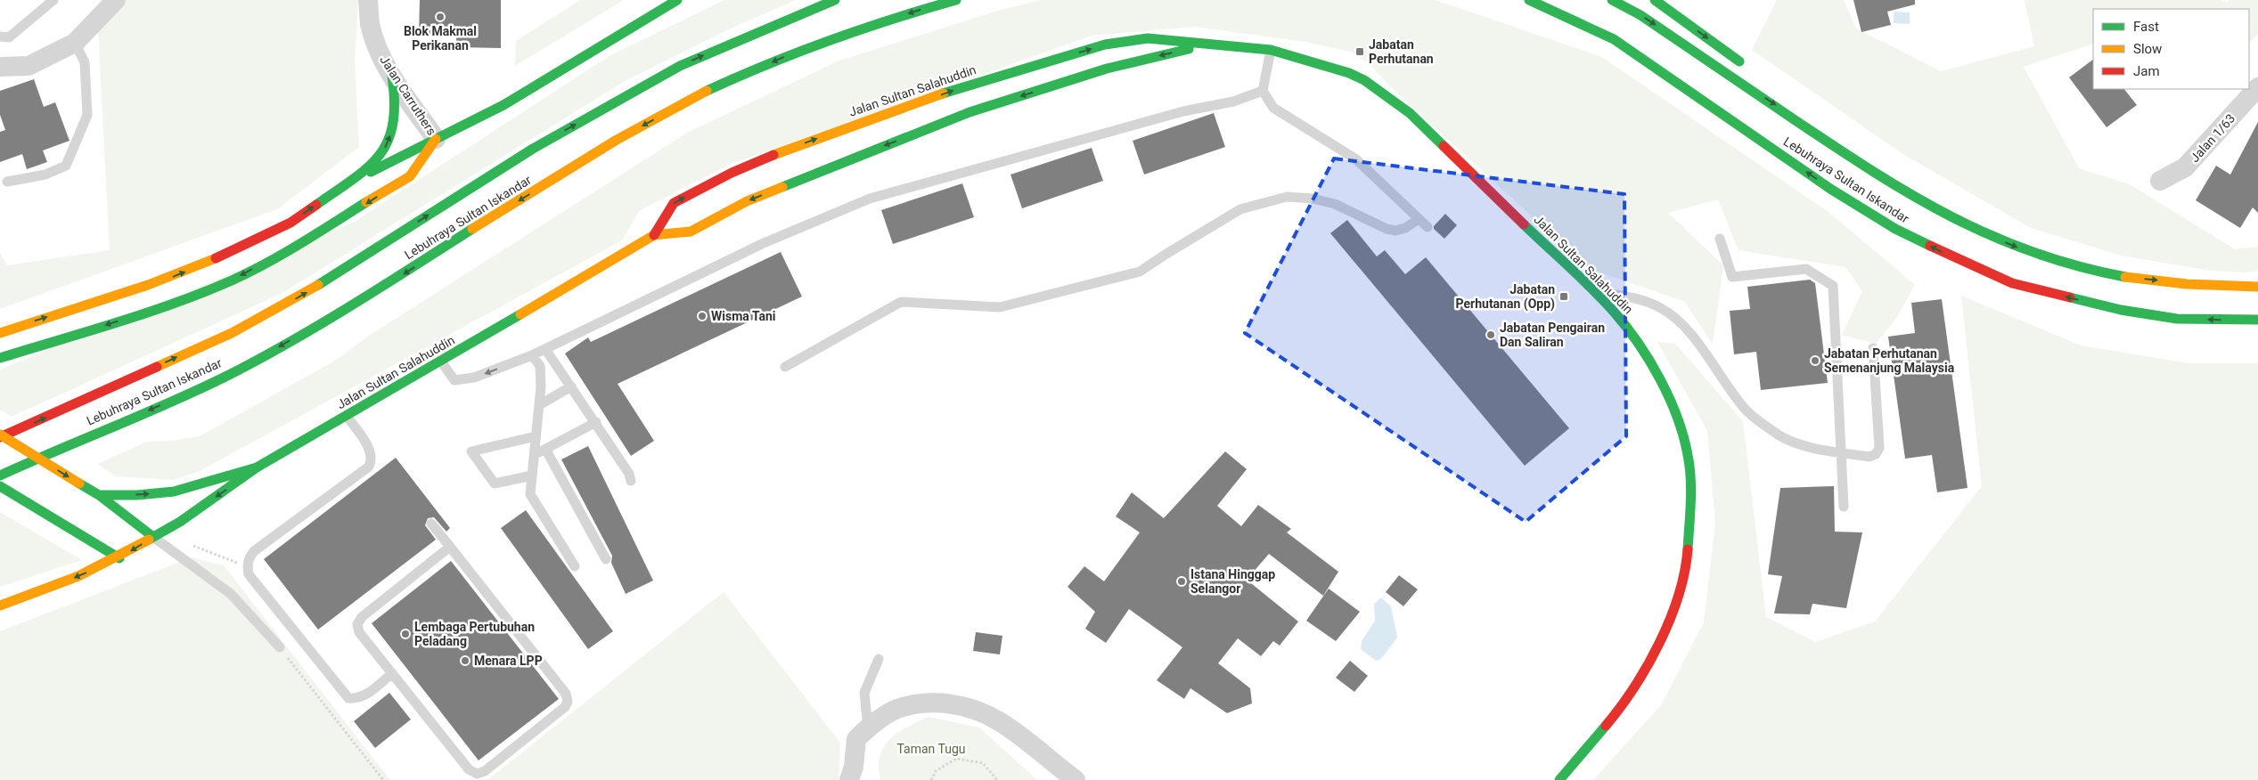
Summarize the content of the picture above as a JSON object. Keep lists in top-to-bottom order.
{
  "streets": {
    "main road": ["Jalan Sultan Salahuddin", "Lebuhraya Sultan Iskandar"],
    "street": ["Jalan Carruthers", "Jalan 1/63"]
  },
  "parks": ["Taman Tugu"],
  "places": {
    "other": [
      "Blok Makmal Perikanan",
      "Wisma Tani",
      "Jabatan Pengairan Dan Saliran",
      "Jabatan Perhutanan Semenanjung Malaysia",
      "Istana Hinggap Selangor",
      "Lembaga Pertubuhan Peladang",
      "Menara LPP"
    ],
    "transit": ["Jabatan Perhutanan", "Jabatan Perhutanan (Opp)"]
  },
  "legend": ["Fast", "Slow", "Jam"]
}
